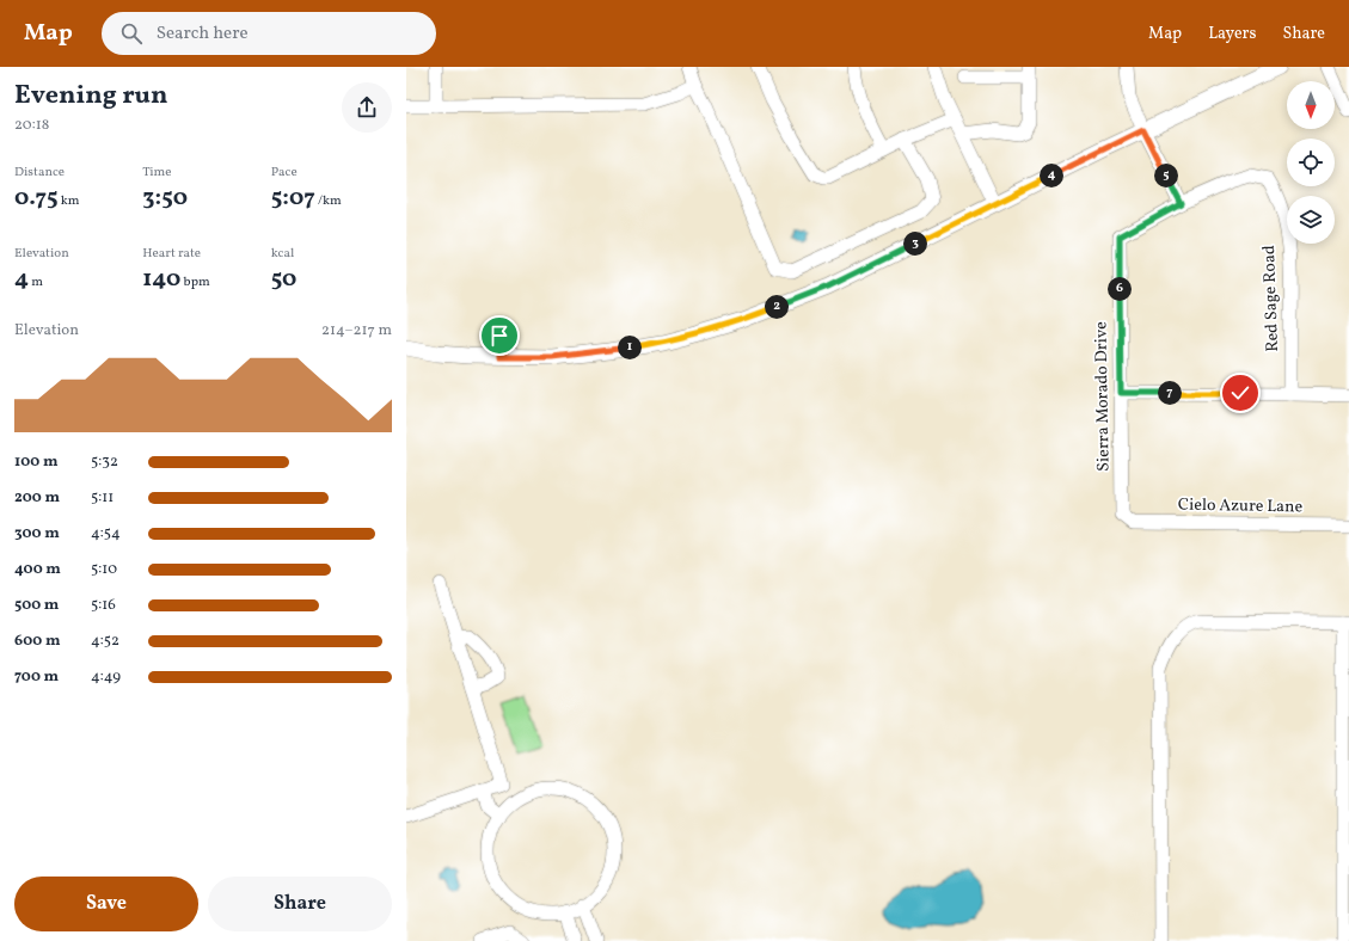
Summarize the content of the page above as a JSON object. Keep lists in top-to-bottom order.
{
  "streets": {
    "street": ["Red Sage Road", "Sierra Morado Drive", "Cielo Azure Lane"]
  },
  "crossings": [
    ["Red Sage Road", "Sierra Morado Drive"],
    ["Sierra Morado Drive", "Cielo Azure Lane"]
  ],
  "north": "bottom",
  "page": {
    "header": "Map",
    "search": "Search here",
    "nav": ["Map", "Layers", "Share"],
    "heading": ["Evening run", "20:18"],
    "stats": [
      ["Distance", "0.75 km"],
      ["Time", "3:50"],
      ["Pace", "5:07 /km"],
      ["Elevation", "4 m"],
      ["Heart rate", "140 bpm"],
      ["kcal", "50"]
    ],
    "pins": [
      "4",
      "5",
      "3",
      "6",
      "2",
      "1",
      "7"
    ],
    "chart": ["Elevation", "214–217 m"],
    "list": [
      {
        "name": "100 m",
        "note": "5:32"
      },
      {
        "name": "200 m",
        "note": "5:11"
      },
      {
        "name": "300 m",
        "note": "4:54"
      },
      {
        "name": "400 m",
        "note": "5:10"
      },
      {
        "name": "500 m",
        "note": "5:16"
      },
      {
        "name": "600 m",
        "note": "4:52"
      },
      {
        "name": "700 m",
        "note": "4:49"
      }
    ],
    "buttons": ["Save", "Share"]
  }
}
